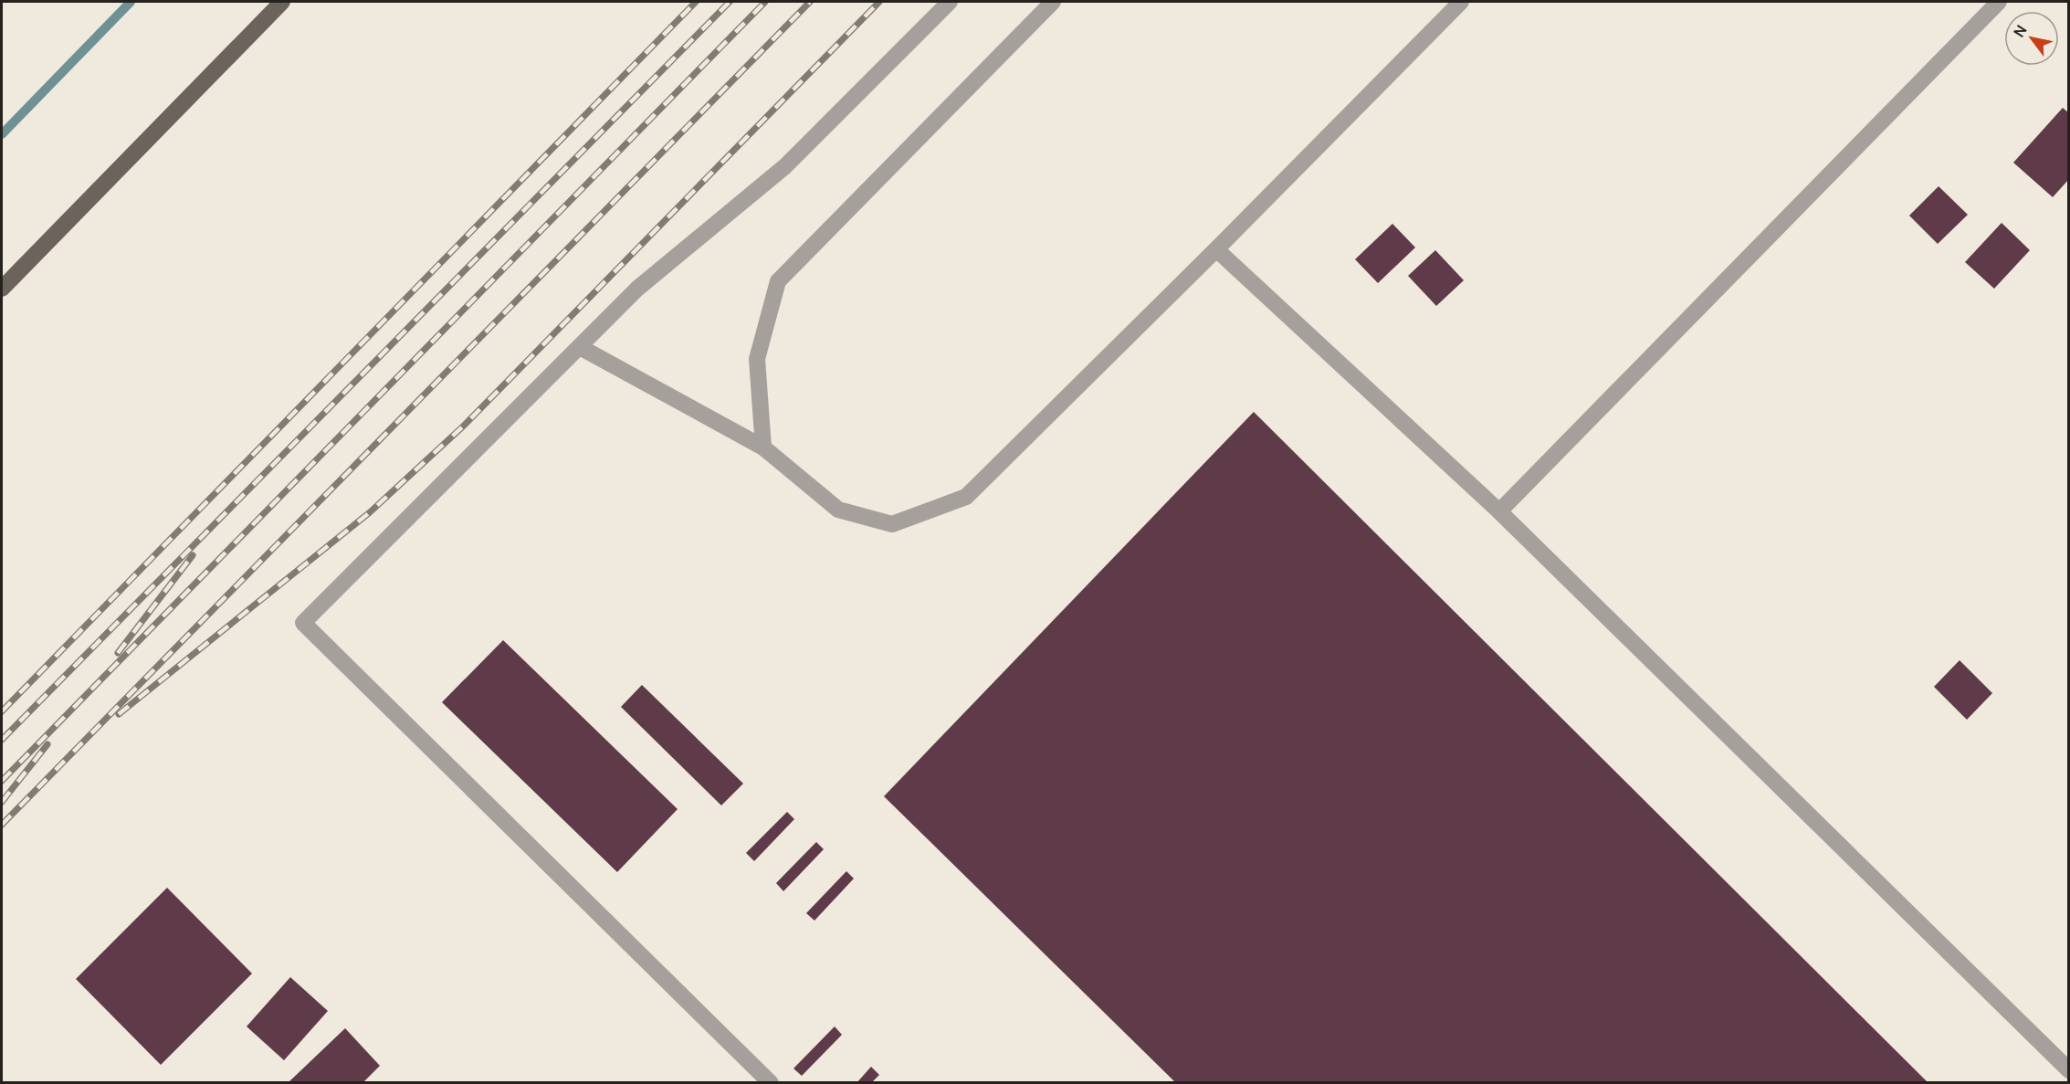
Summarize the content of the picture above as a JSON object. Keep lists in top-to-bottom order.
{
  "north": "top left"
}
